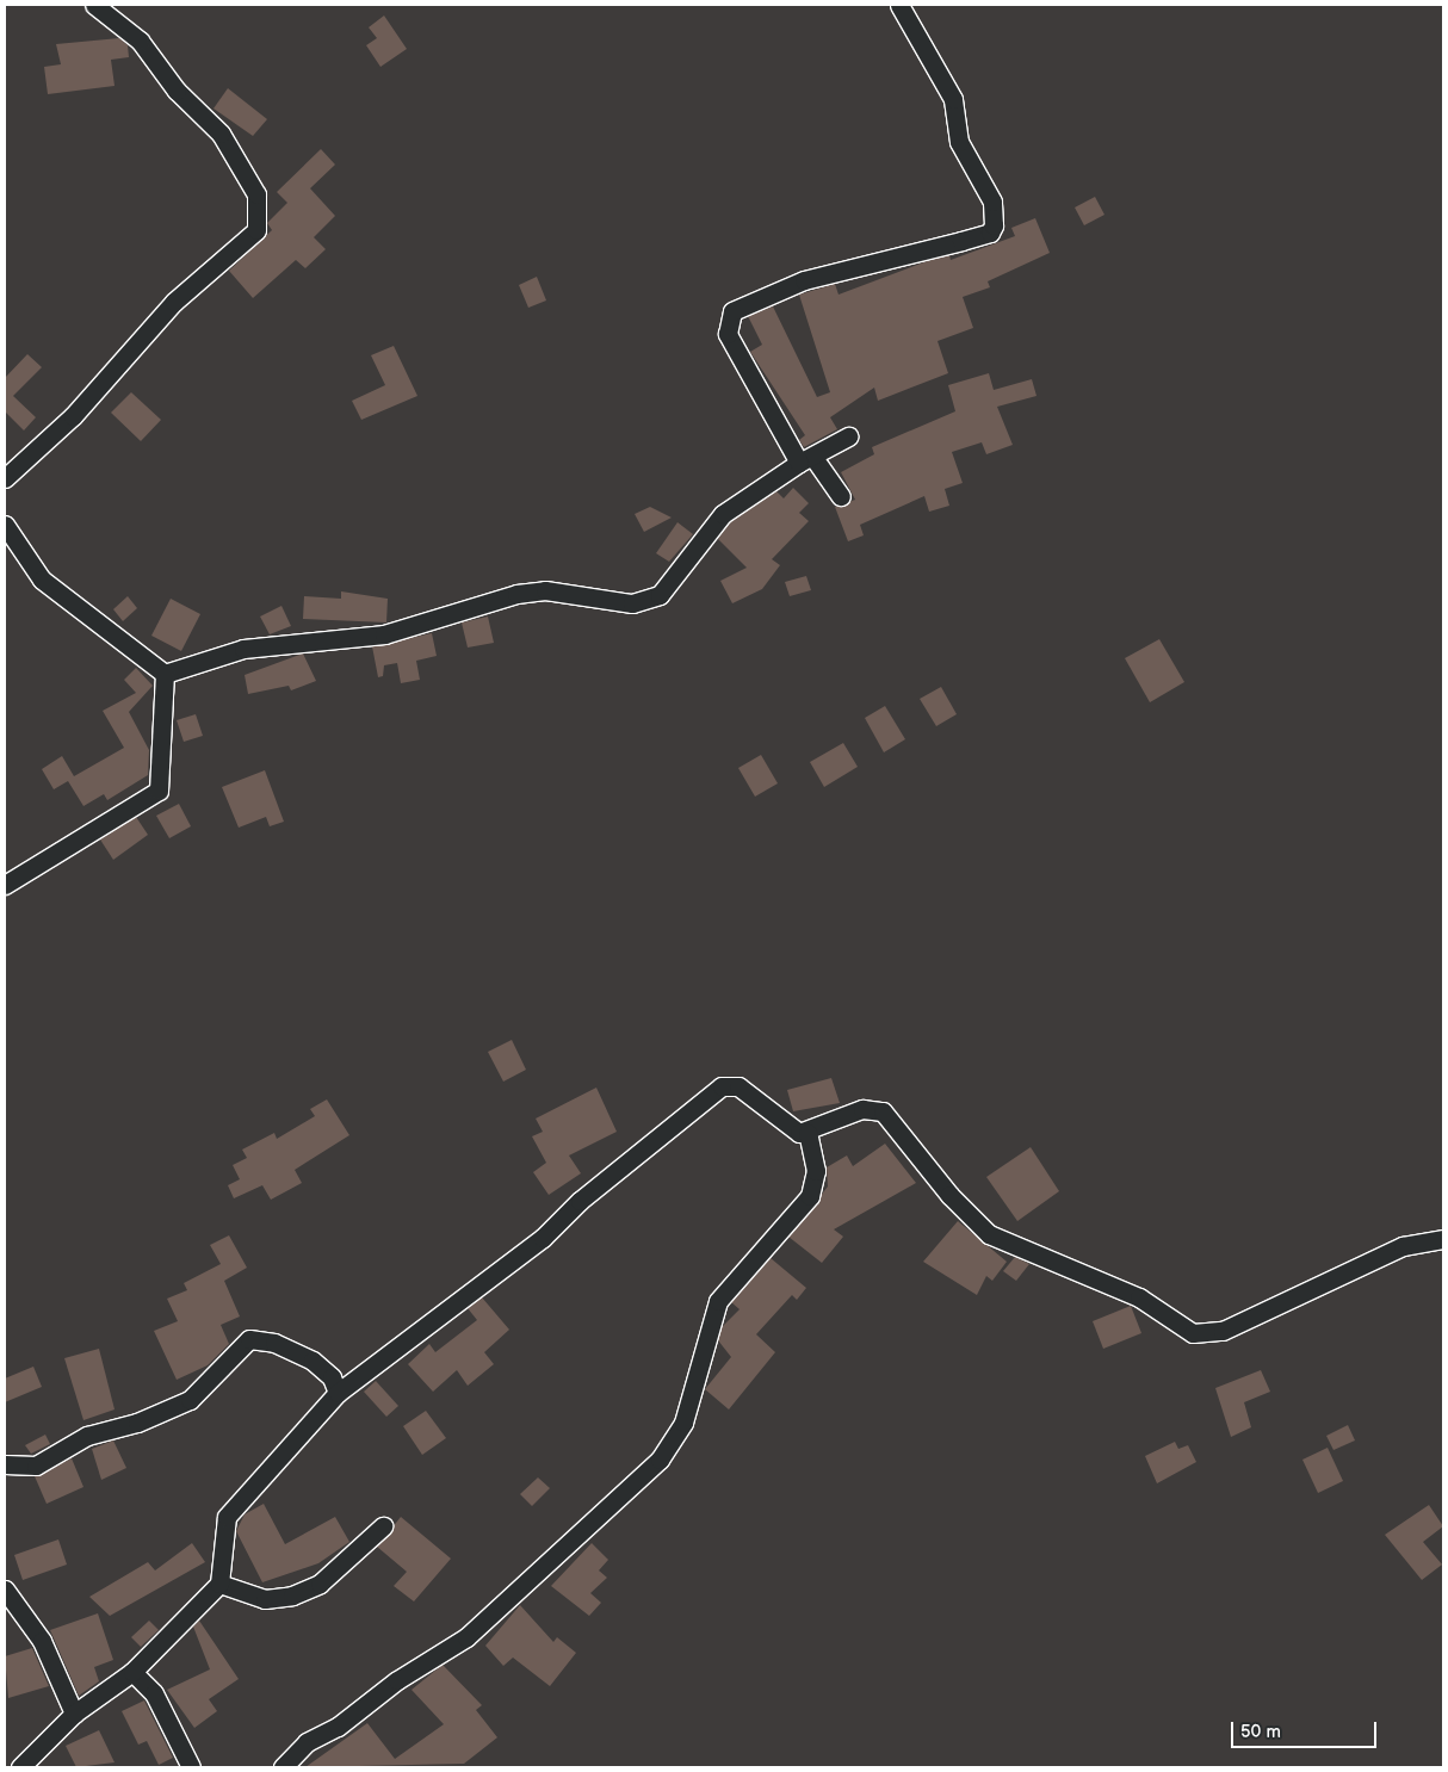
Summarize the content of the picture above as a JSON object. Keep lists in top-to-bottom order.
{
  "scale_bar": "50 m"
}
